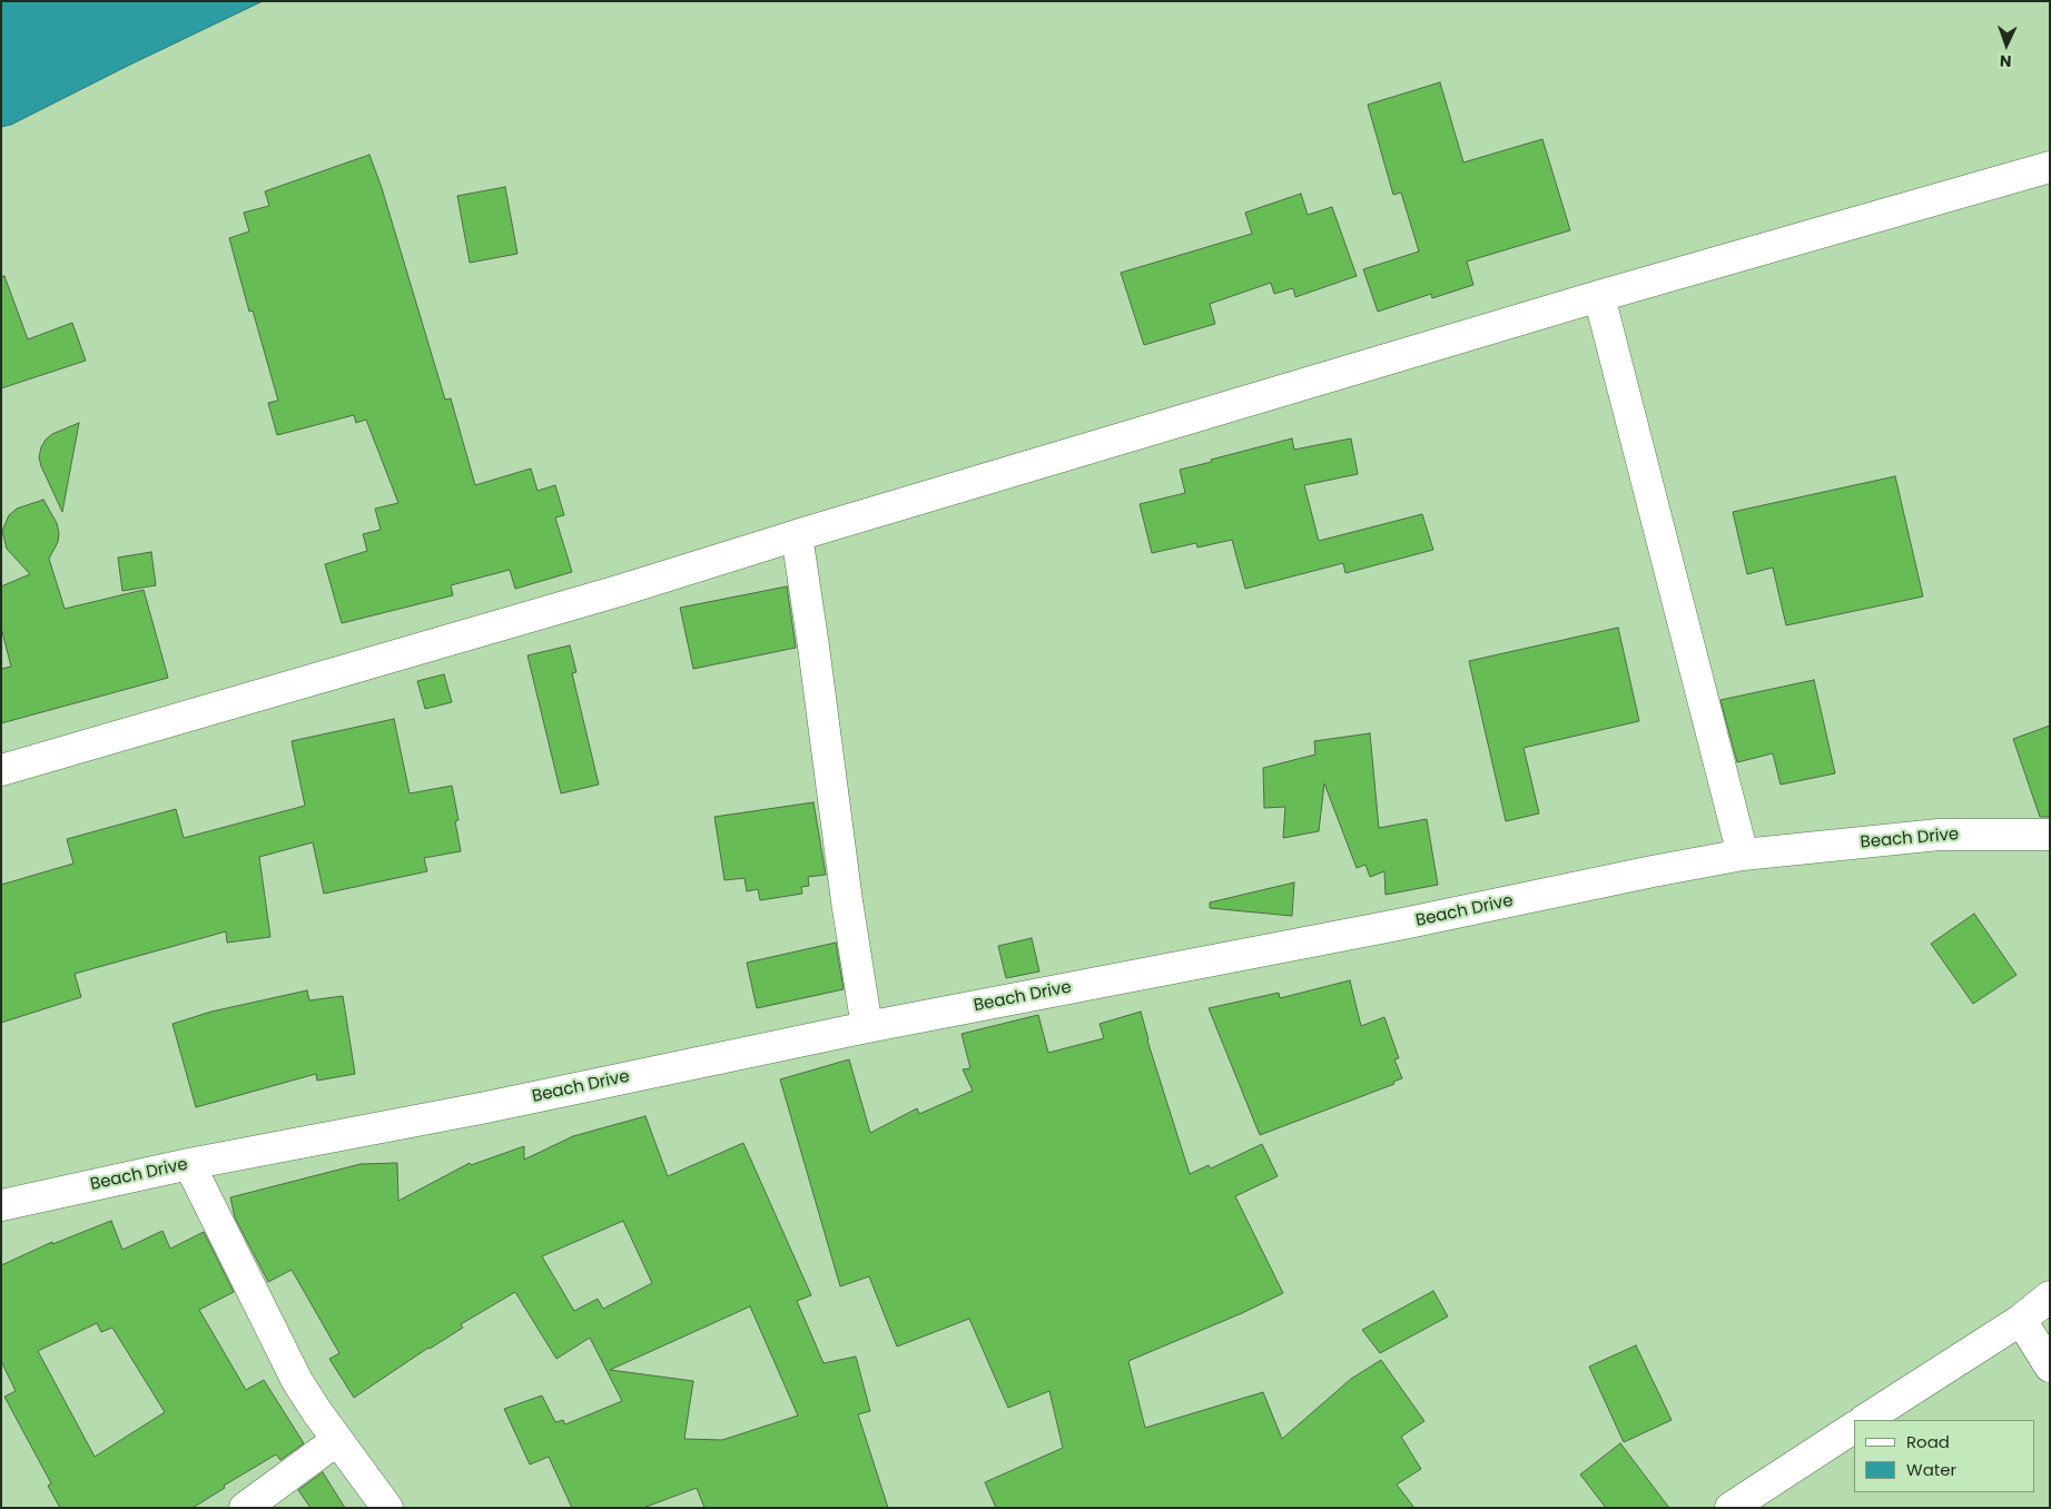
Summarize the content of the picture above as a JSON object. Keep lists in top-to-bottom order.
{
  "streets": {
    "street": ["Beach Drive"]
  },
  "legend": ["Road", "Water"],
  "north": "bottom"
}
